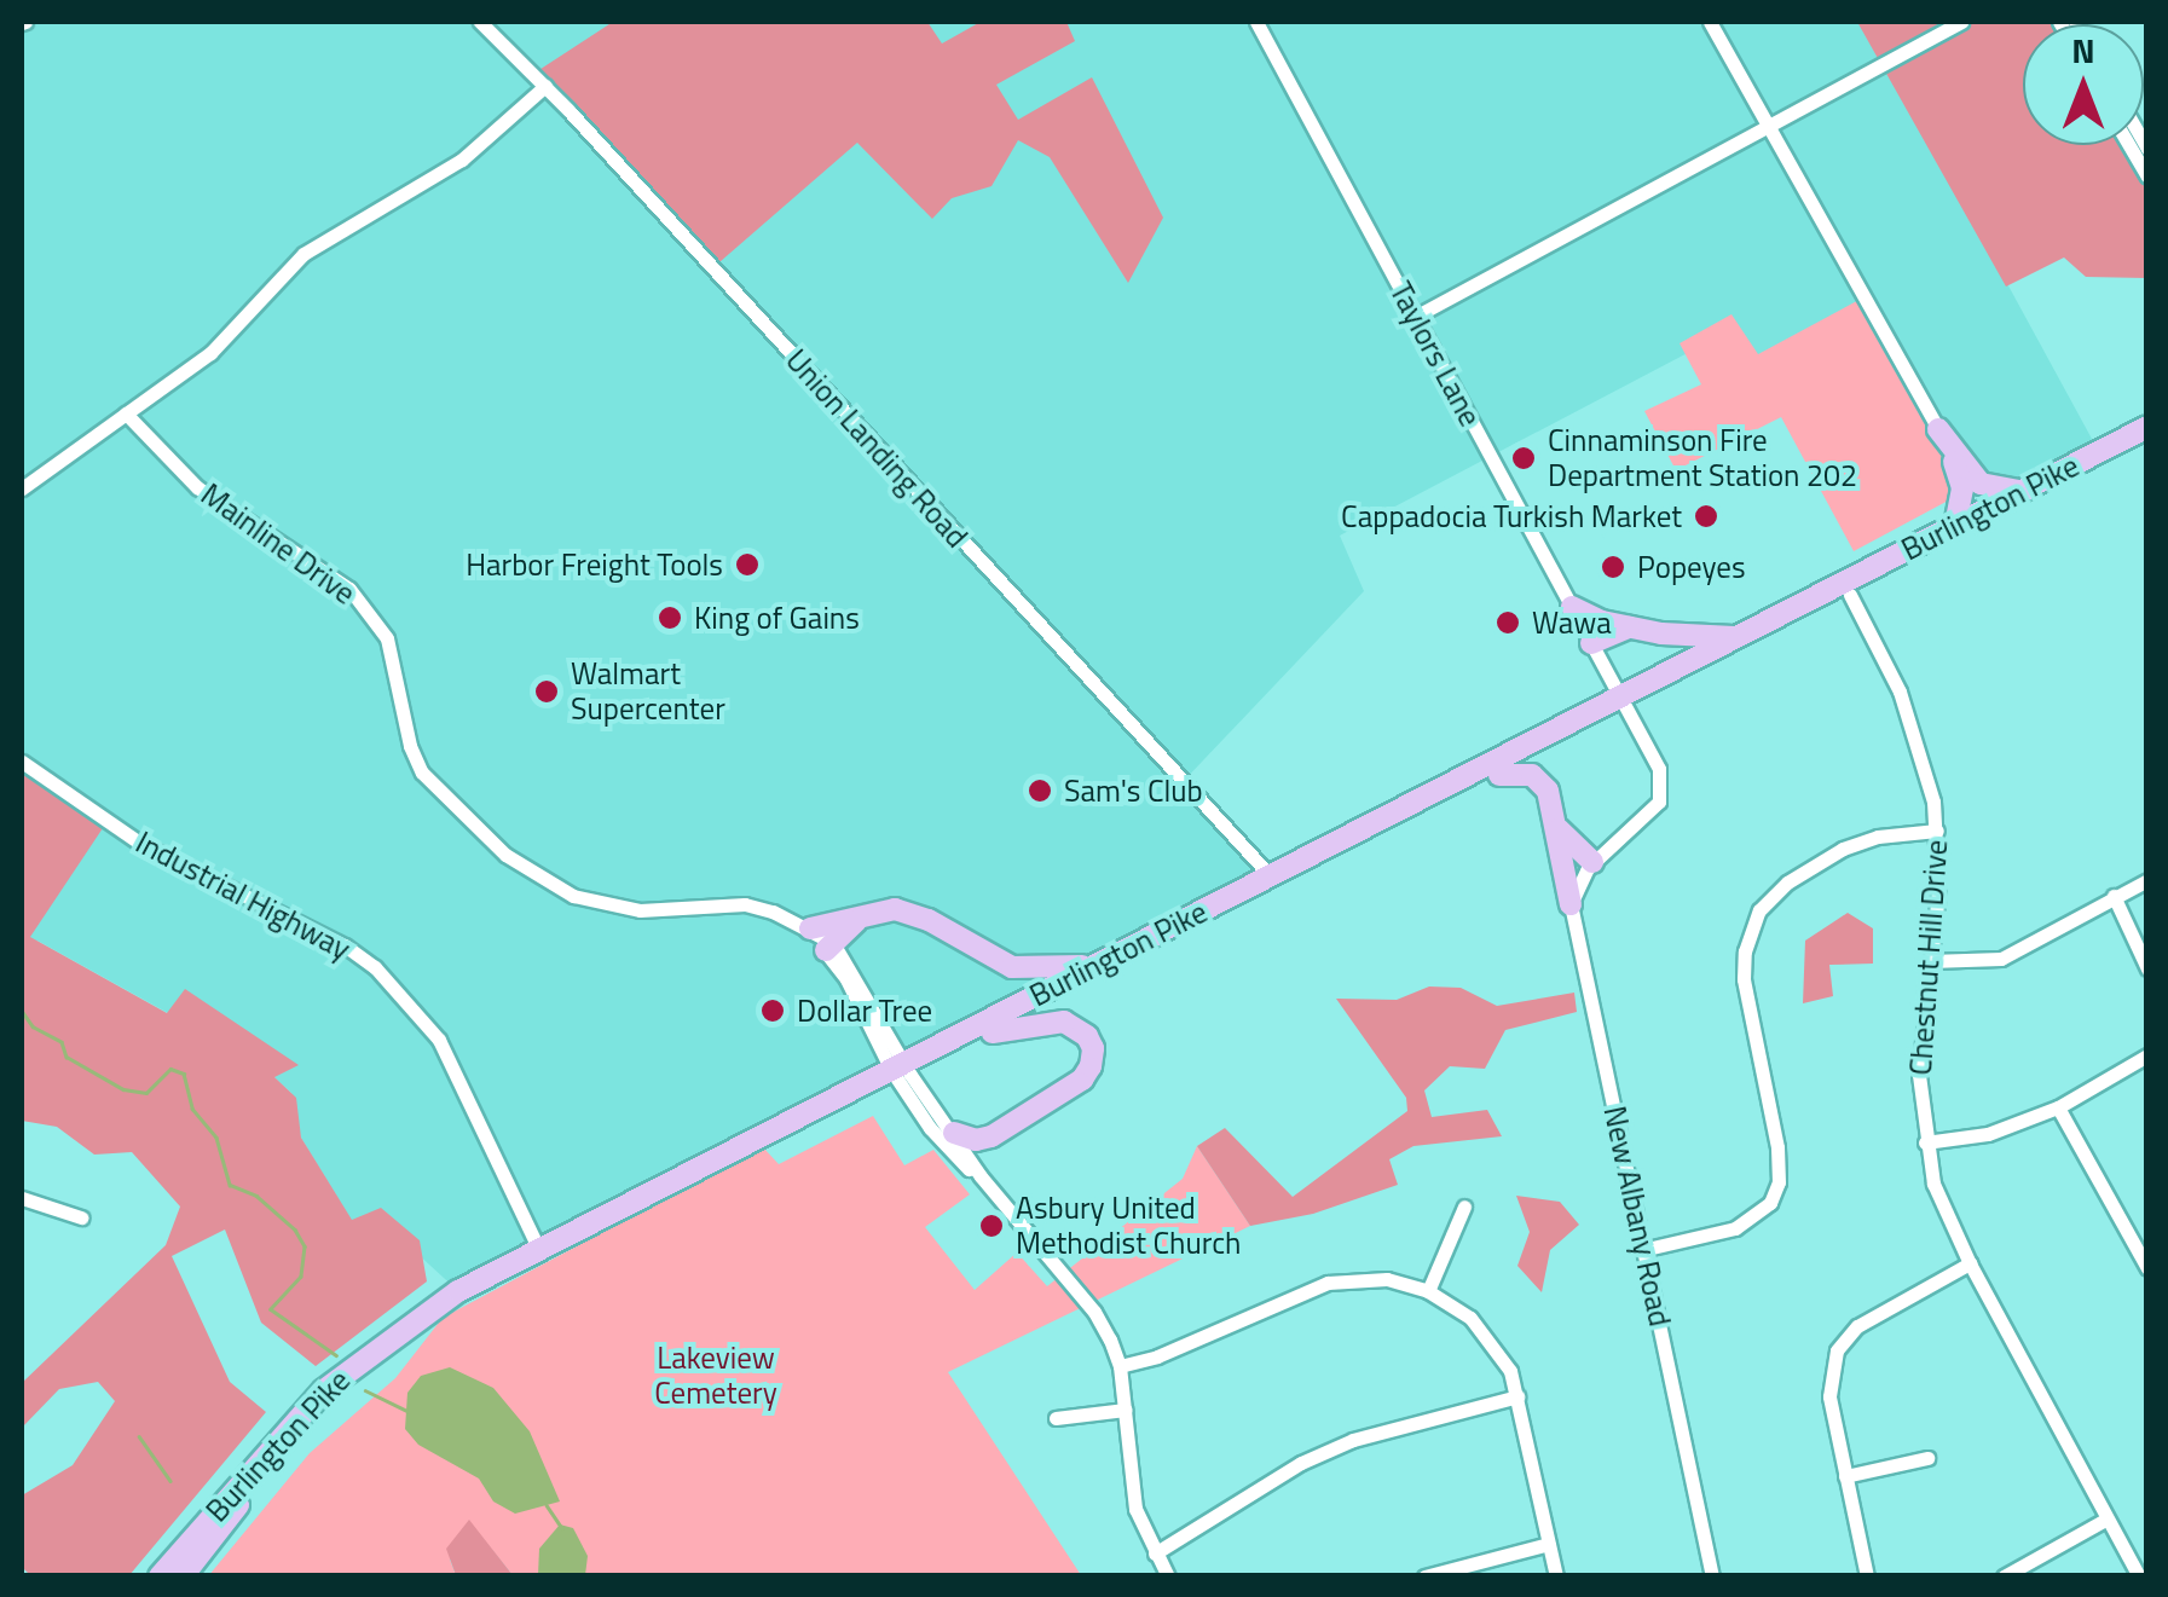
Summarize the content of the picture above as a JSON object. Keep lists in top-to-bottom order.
{
  "streets": {
    "highway": ["Burlington Pike"],
    "street": [
      "Taylors Lane",
      "Union Landing Road",
      "Mainline Drive",
      "Industrial Highway",
      "Chestnut Hill Drive",
      "New Albany Road"
    ]
  },
  "crossings": [
    ["Taylors Lane", "Burlington Pike"],
    ["Union Landing Road", "Burlington Pike"],
    ["Burlington Pike", "Industrial Highway"],
    ["Burlington Pike", "Chestnut Hill Drive"]
  ],
  "parks": ["Lakeview Cemetery"],
  "places": [
    "Cinnaminson Fire Department Station 202",
    "Cappadocia Turkish Market",
    "Harbor Freight Tools",
    "Popeyes",
    "King of Gains",
    "Wawa",
    "Walmart Supercenter",
    "Sam's Club",
    "Dollar Tree",
    "Asbury United Methodist Church"
  ],
  "north": "top"
}
